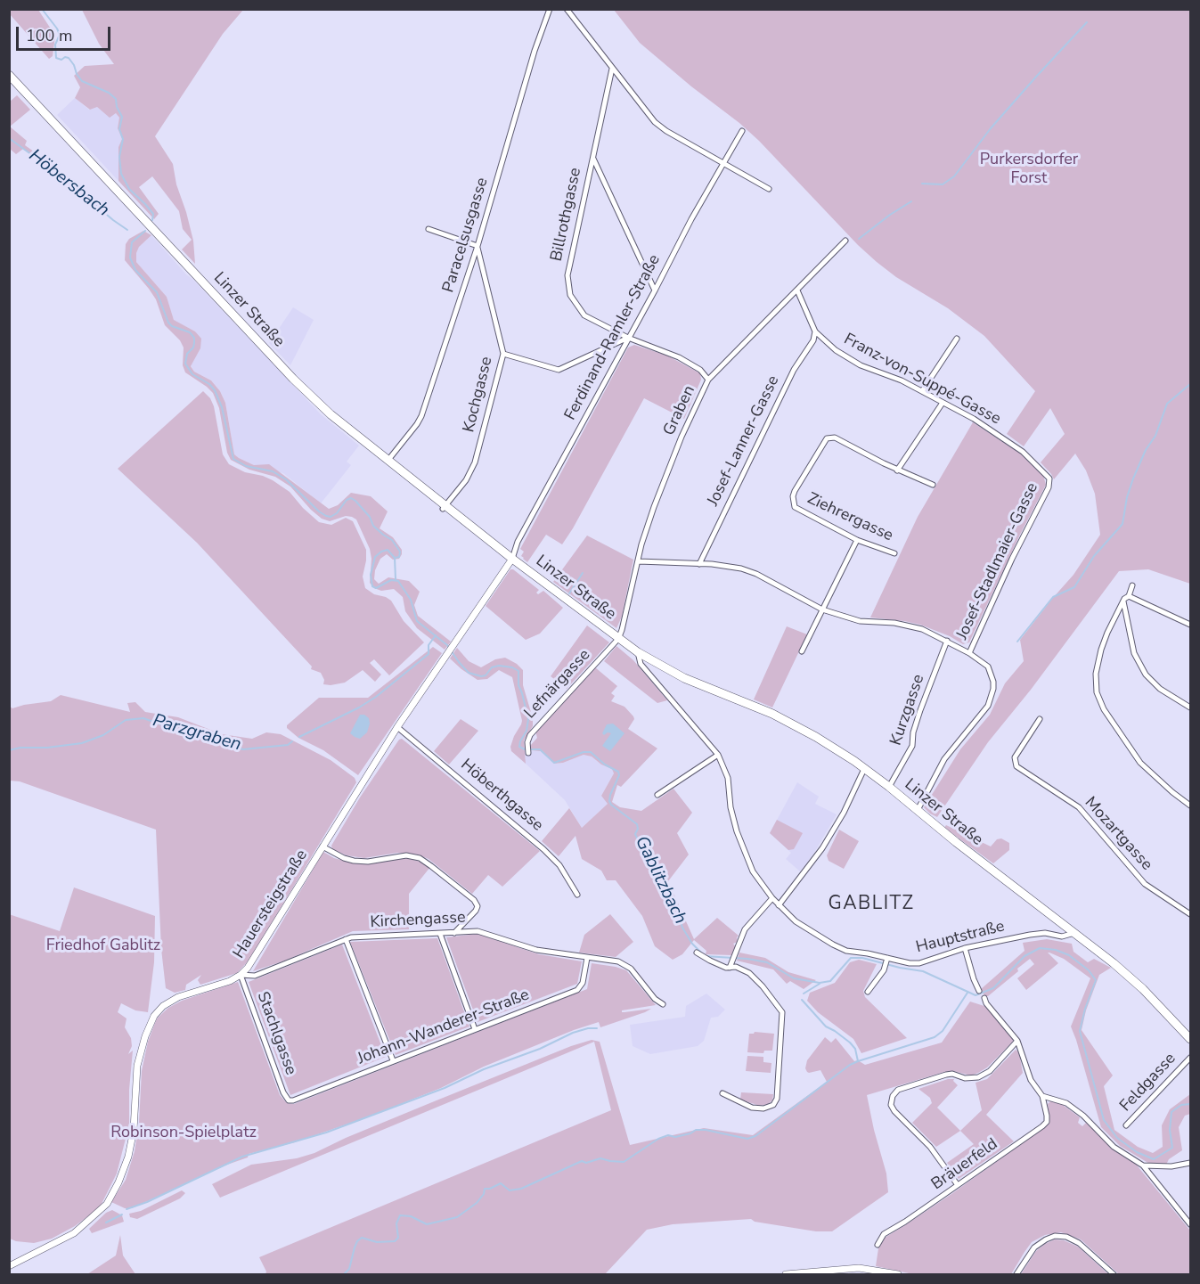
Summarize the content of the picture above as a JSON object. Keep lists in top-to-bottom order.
{
  "streets": {
    "main road": ["Linzer Straße"],
    "street": [
      "Billrothgasse",
      "Paracelsusgasse",
      "Ferdinand-Ramler-Straße",
      "Franz-von-Suppé-Gasse",
      "Kochgasse",
      "Graben",
      "Josef-Lanner-Gasse",
      "Ziehrergasse",
      "Josef-Stadlmaier-Gasse",
      "Lefnärgasse",
      "Kurzgasse",
      "Höberthgasse",
      "Mozartgasse",
      "Hauersteigstraße",
      "Kirchengasse",
      "Hauptstraße",
      "Johann-Wanderer-Straße",
      "Stachlgasse",
      "Feldgasse",
      "Bräuerfeld"
    ]
  },
  "crossings": [
    ["Billrothgasse", "Ferdinand-Ramler-Straße"],
    ["Billrothgasse", "Graben"],
    ["Paracelsusgasse", "Linzer Straße"],
    ["Paracelsusgasse", "Kochgasse"],
    ["Linzer Straße", "Ferdinand-Ramler-Straße"],
    ["Linzer Straße", "Kochgasse"],
    ["Linzer Straße", "Graben"],
    ["Linzer Straße", "Lefnärgasse"],
    ["Linzer Straße", "Kurzgasse"],
    ["Linzer Straße", "Hauersteigstraße"],
    ["Linzer Straße", "Hauptstraße"],
    ["Ferdinand-Ramler-Straße", "Hauersteigstraße"],
    ["Franz-von-Suppé-Gasse", "Graben"],
    ["Franz-von-Suppé-Gasse", "Josef-Lanner-Gasse"],
    ["Franz-von-Suppé-Gasse", "Josef-Stadlmaier-Gasse"],
    ["Graben", "Lefnärgasse"],
    ["Höberthgasse", "Hauersteigstraße"],
    ["Hauersteigstraße", "Kirchengasse"],
    ["Hauersteigstraße", "Stachlgasse"],
    ["Kirchengasse", "Johann-Wanderer-Straße"],
    ["Kirchengasse", "Stachlgasse"],
    ["Johann-Wanderer-Straße", "Stachlgasse"]
  ],
  "districts": ["GABLITZ"],
  "water": ["Höbersbach", "Parzgraben", "Gablitzbach"],
  "parks": ["Purkersdorfer Forst", "Friedhof Gablitz", "Robinson-Spielplatz"],
  "scale_bar": "100 m"
}
